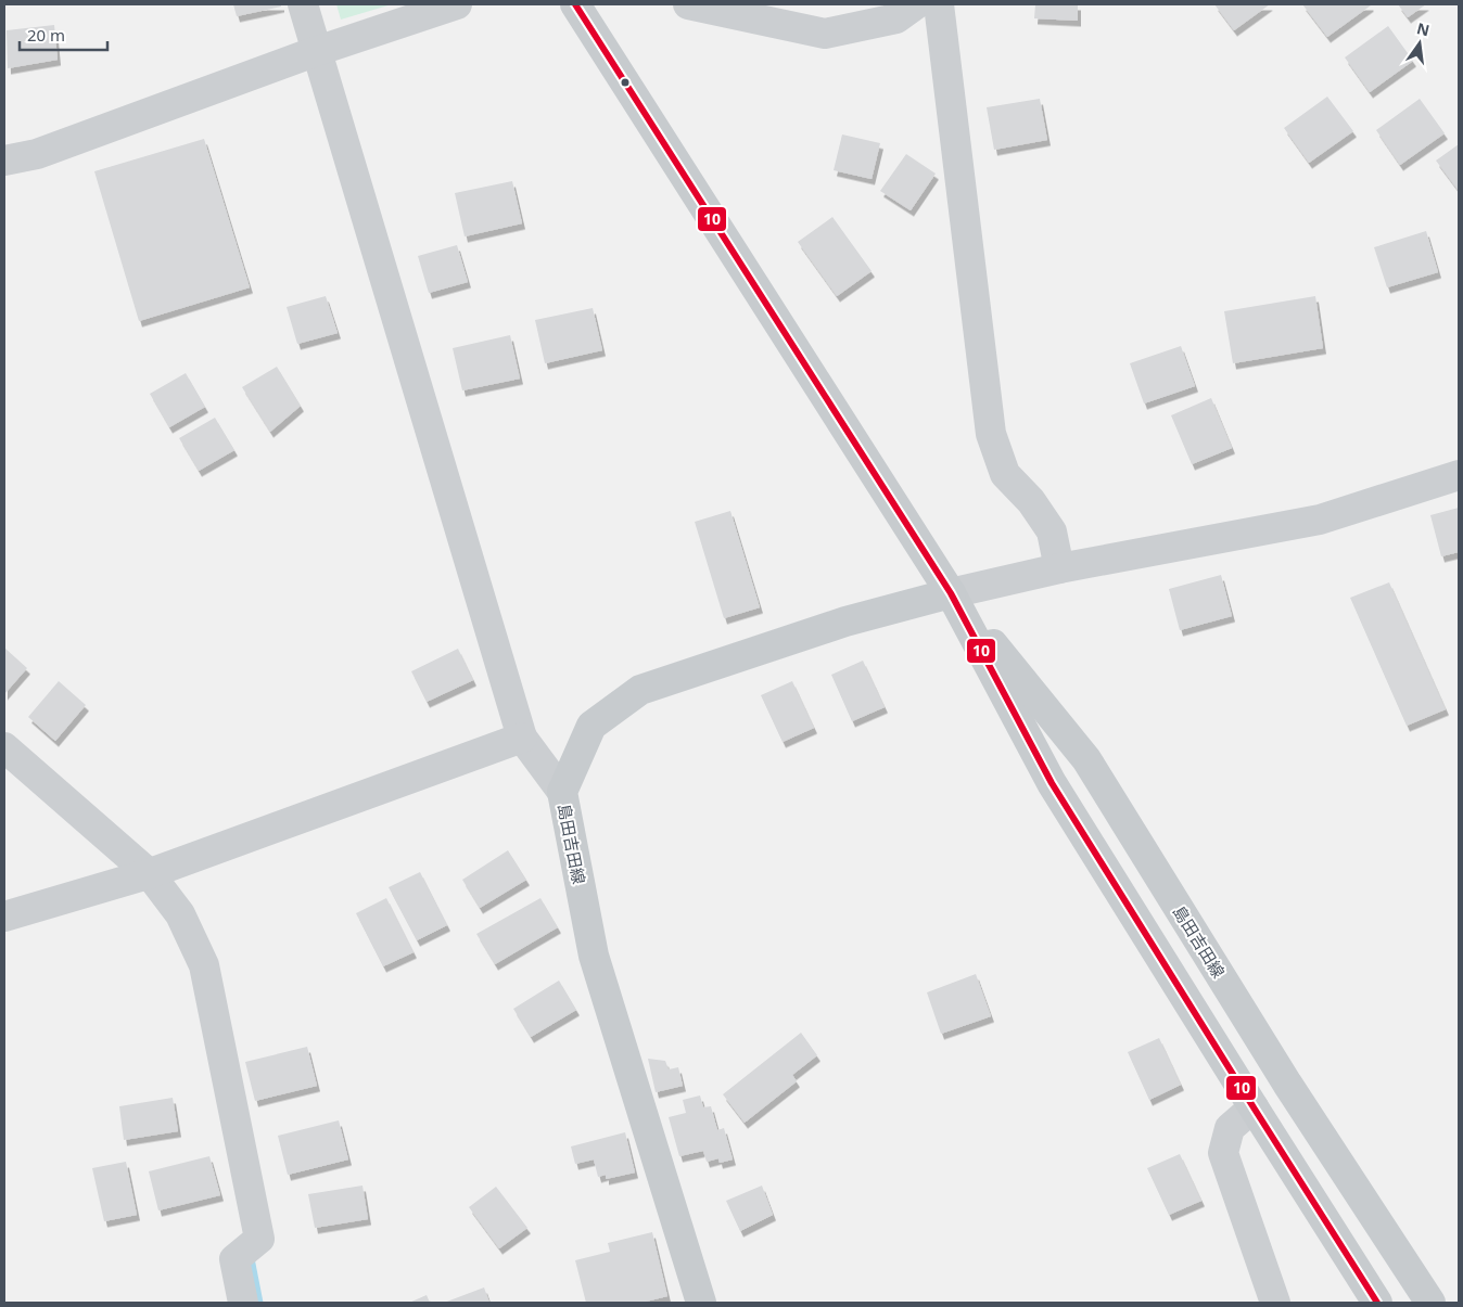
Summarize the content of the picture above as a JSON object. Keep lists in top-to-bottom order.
{
  "streets": {
    "main road": ["島田吉田線"]
  },
  "lines": ["transit line 10"],
  "scale_bar": "20 m",
  "north": "top"
}
